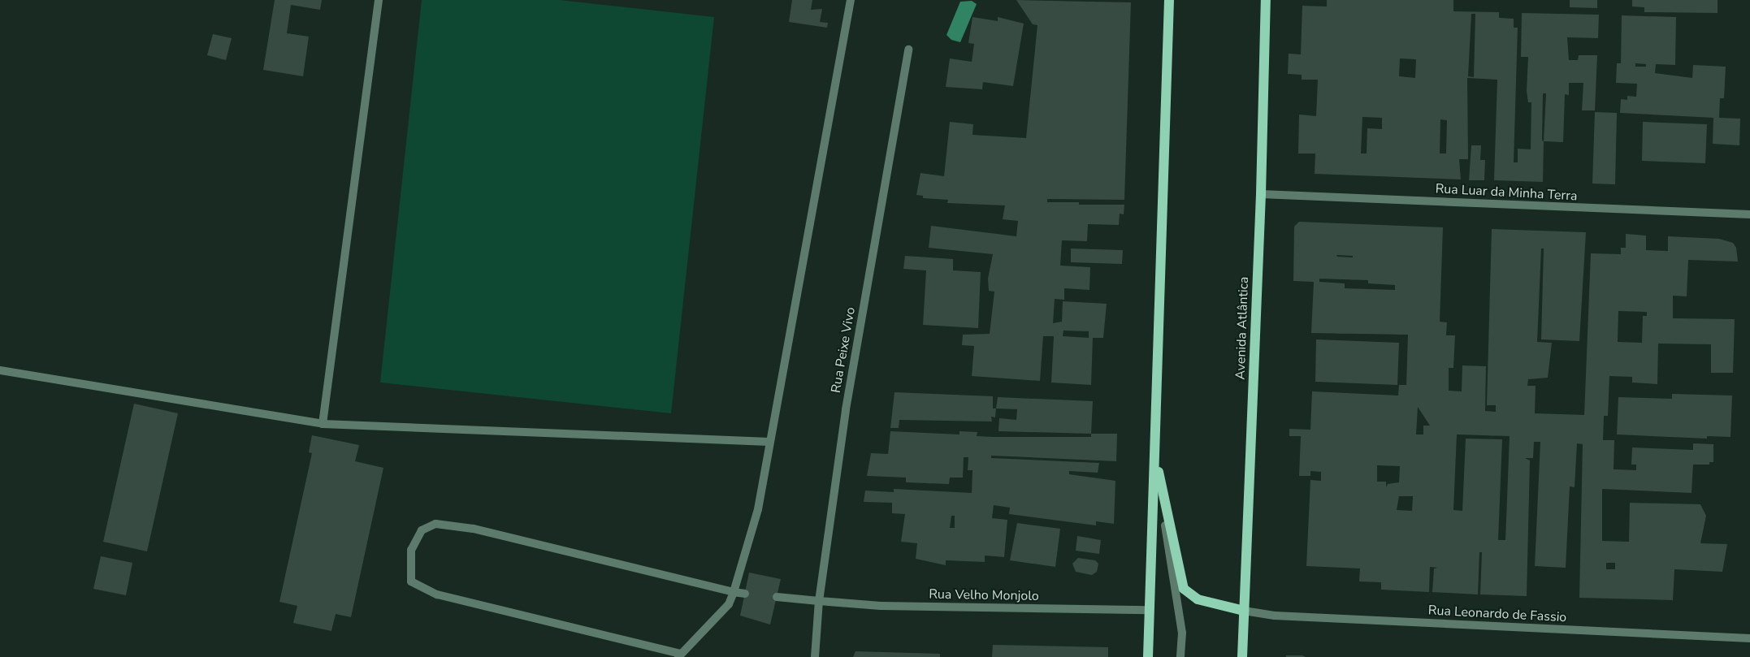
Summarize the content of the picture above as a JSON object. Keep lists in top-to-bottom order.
{
  "streets": {
    "main road": ["Avenida Atlântica"],
    "street": [
      "Rua Luar da Minha Terra",
      "Rua Peixe Vivo",
      "Rua Velho Monjolo",
      "Rua Leonardo de Fassio"
    ]
  },
  "crossings": [
    ["Rua Luar da Minha Terra", "Avenida Atlântica"],
    ["Avenida Atlântica", "Rua Leonardo de Fassio"],
    ["Rua Peixe Vivo", "Rua Velho Monjolo"]
  ]
}
